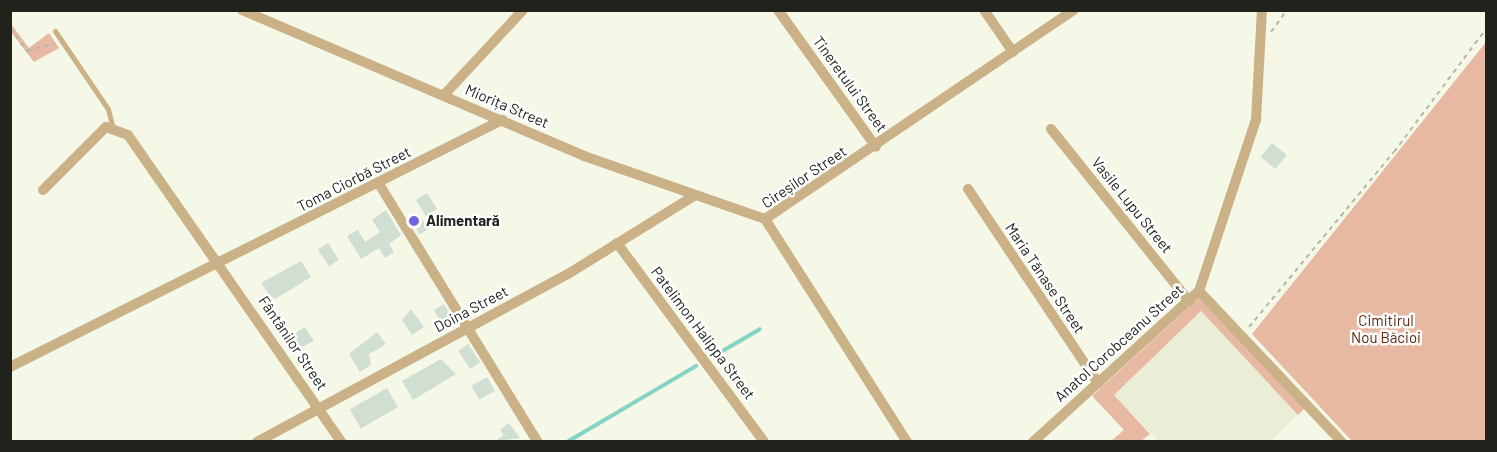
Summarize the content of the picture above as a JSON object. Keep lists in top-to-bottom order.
{
  "streets": {
    "street": [
      "Tineretului Street",
      "Miorița Street",
      "Cireșilor Street",
      "Toma Ciorbă Street",
      "Vasile Lupu Street",
      "Maria Tănase Street",
      "Doina Street",
      "Patelimon Halippa Street",
      "Fântânilor Street",
      "Anatol Corobceanu Street"
    ]
  },
  "crossings": [
    ["Tineretului Street", "Cireșilor Street"],
    ["Miorița Street", "Cireșilor Street"],
    ["Miorița Street", "Toma Ciorbă Street"],
    ["Miorița Street", "Doina Street"],
    ["Toma Ciorbă Street", "Fântânilor Street"],
    ["Vasile Lupu Street", "Anatol Corobceanu Street"],
    ["Maria Tănase Street", "Anatol Corobceanu Street"],
    ["Doina Street", "Patelimon Halippa Street"],
    ["Doina Street", "Fântânilor Street"]
  ],
  "parks": ["Cimitirul Nou Băcioi"],
  "places": ["Alimentară"]
}
